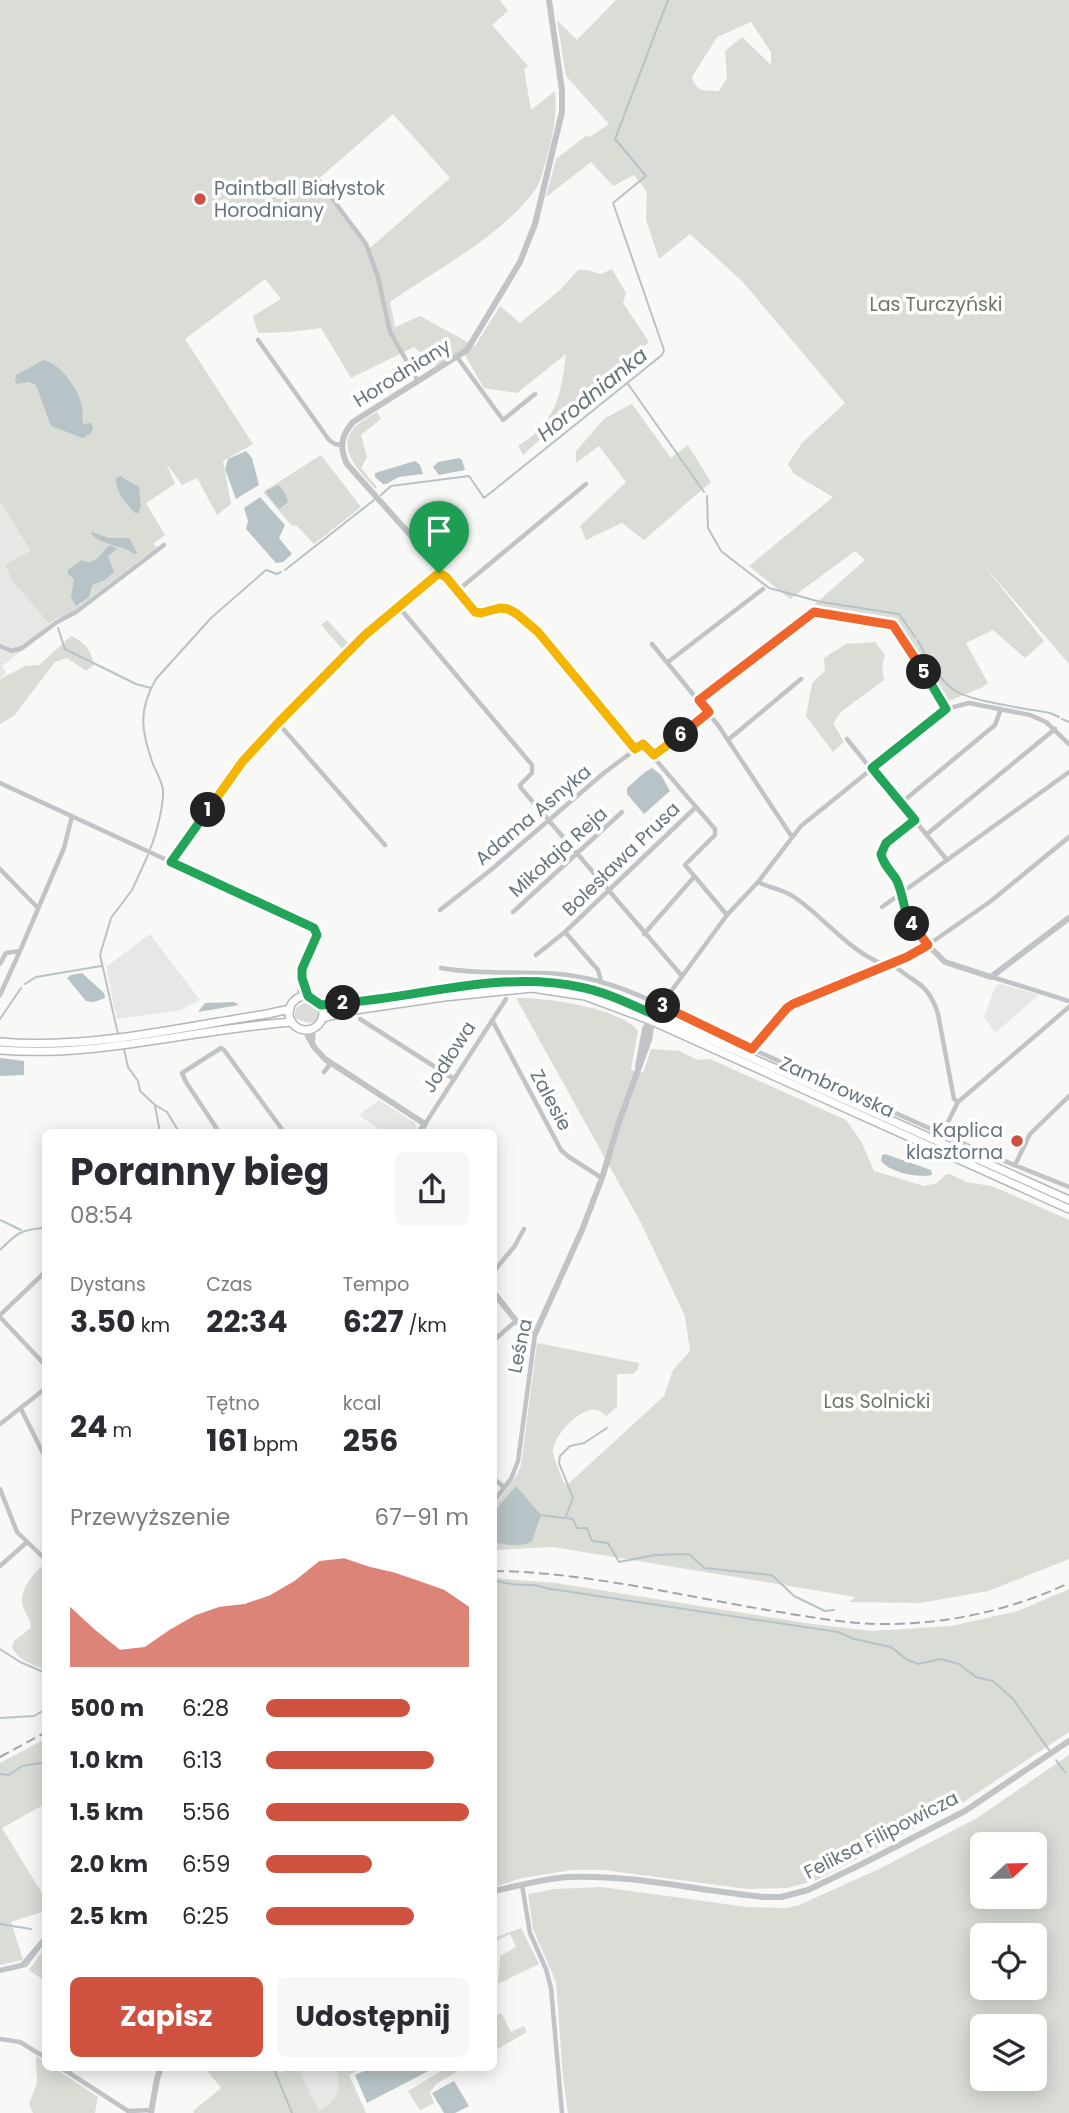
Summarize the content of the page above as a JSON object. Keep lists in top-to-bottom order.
{
  "streets": {
    "main road": ["Zambrowska"],
    "street": [
      "Horodniany",
      "Adama Asnyka",
      "Mikołaja Reja",
      "Bolesława Prusa",
      "Jodłowa",
      "Zalesie",
      "Leśna",
      "Feliksa Filipowicza"
    ]
  },
  "crossings": [
    ["Bolesława Prusa", "Zambrowska"],
    ["Jodłowa", "Zalesie"],
    ["Zambrowska", "Leśna"],
    ["Zalesie", "Leśna"]
  ],
  "water": ["Horodnianka"],
  "parks": ["Las Turczyński", "Las Solnicki"],
  "places": ["Paintball Białystok Horodniany", "Kaplica klasztorna"],
  "north": "right",
  "page": {
    "pins": [
      "5",
      "6",
      "1",
      "4",
      "2",
      "3"
    ],
    "heading": ["Poranny bieg", "08:54"],
    "stats": [
      ["Dystans", "3.50 km"],
      ["Czas", "22:34"],
      ["Tempo", "6:27 /km"],
      ["24 m"],
      ["Tętno", "161 bpm"],
      ["kcal", "256"]
    ],
    "chart": ["Przewyższenie", "67–91 m"],
    "list": [
      {
        "name": "500 m",
        "note": "6:28"
      },
      {
        "name": "1.0 km",
        "note": "6:13"
      },
      {
        "name": "1.5 km",
        "note": "5:56"
      },
      {
        "name": "2.0 km",
        "note": "6:59"
      },
      {
        "name": "2.5 km",
        "note": "6:25"
      }
    ],
    "buttons": ["Zapisz", "Udostępnij"]
  }
}
